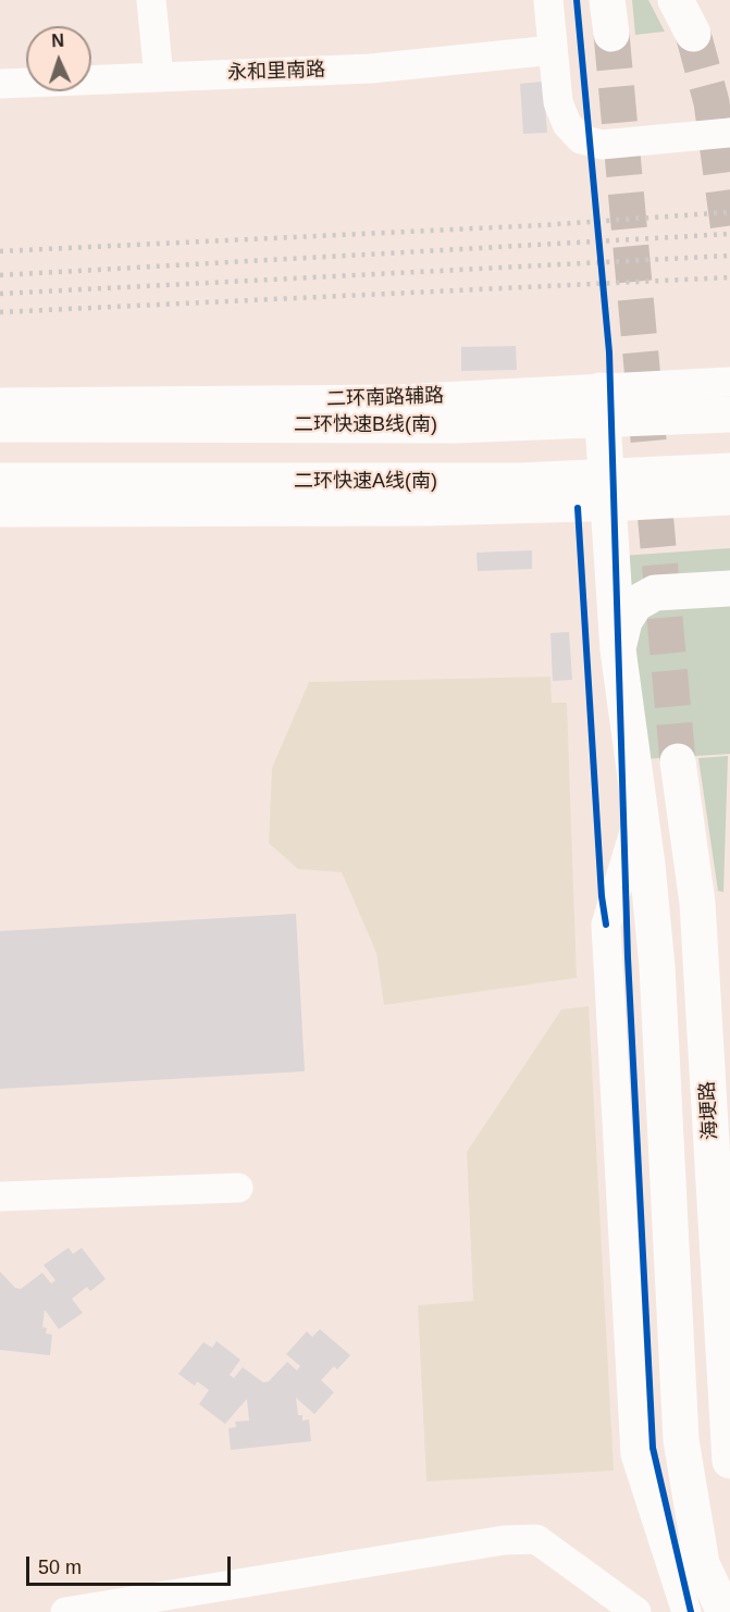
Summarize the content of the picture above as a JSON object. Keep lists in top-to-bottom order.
{
  "streets": {
    "main road": ["二环快速B线(南)", "二环快速A线(南)", "海埂路"],
    "street": ["永和里南路", "二环南路辅路"]
  },
  "scale_bar": "50 m",
  "north": "top"
}
